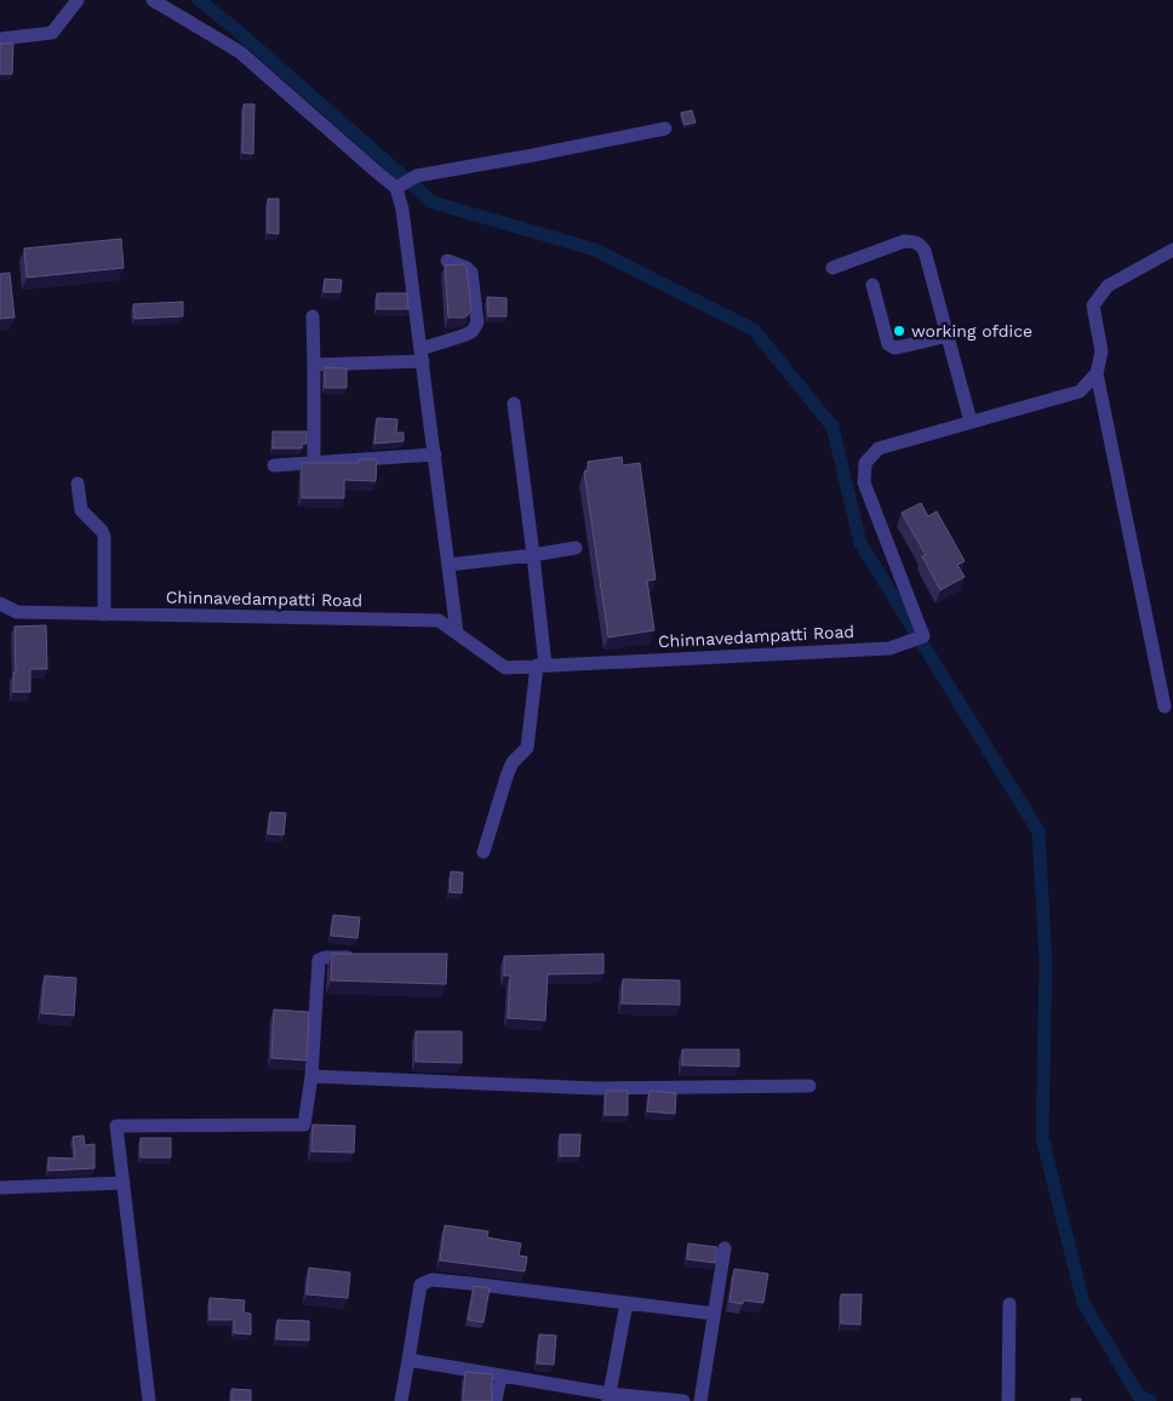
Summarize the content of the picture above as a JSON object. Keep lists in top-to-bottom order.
{
  "streets": {
    "street": ["Chinnavedampatti Road"]
  },
  "places": ["working ofdice"]
}
